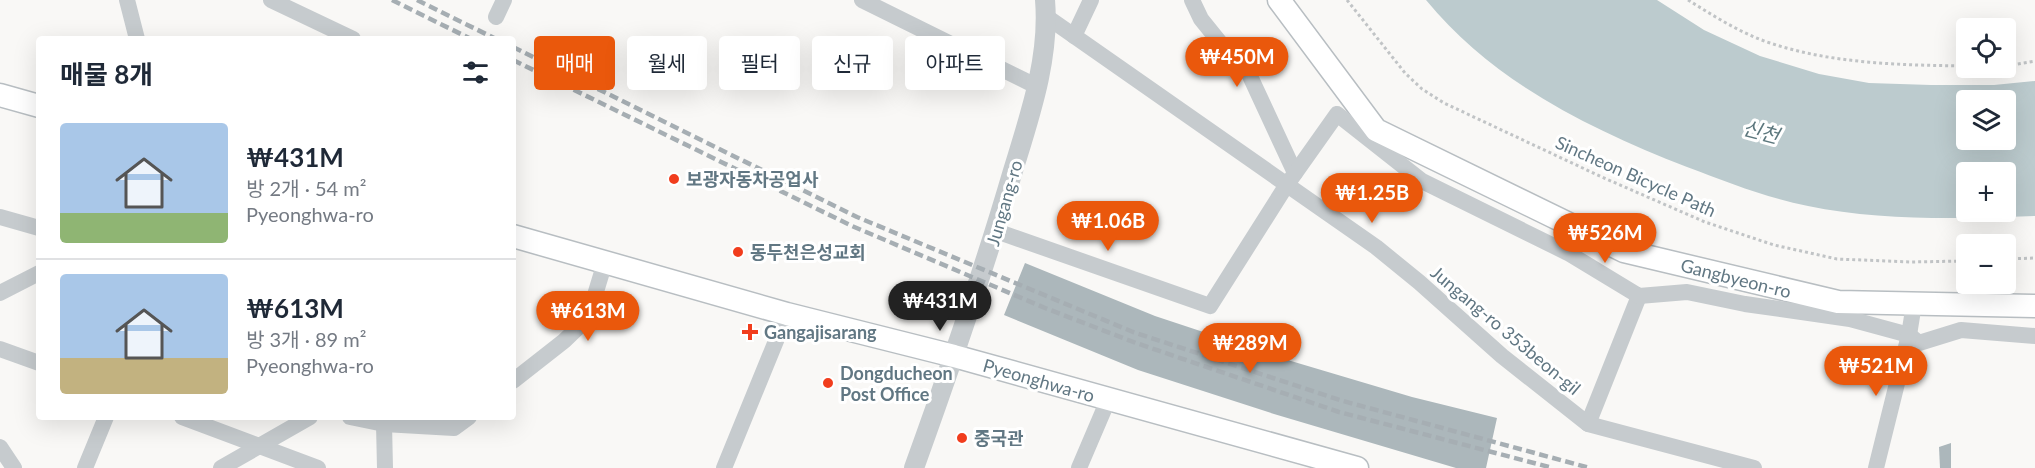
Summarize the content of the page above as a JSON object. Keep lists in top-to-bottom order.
{
  "streets": {
    "main road": ["Gangbyeon-ro", "Pyeonghwa-ro"],
    "street": ["Jungang-ro", "Jungang-ro 353beon-gil"],
    "path": ["Sincheon Bicycle Path"]
  },
  "crossings": [
    ["Jungang-ro", "Jungang-ro 353beon-gil"],
    ["Jungang-ro", "Pyeonghwa-ro"]
  ],
  "water": ["신천"],
  "places": {
    "other": [
      "보광자동차공업사",
      "동두천은성교회",
      "Dongducheon Post Office",
      "중국관"
    ],
    "health": ["Gangajisarang"]
  },
  "page": {
    "map_buttons": ["+", "−"],
    "chip": [
      "매매",
      "월세",
      "필터",
      "신규",
      "아파트"
    ],
    "heading": "매물 8개",
    "price": [
      "₩450M",
      "₩1.25B",
      "₩1.06B",
      "₩526M",
      "₩431M",
      "₩613M",
      "₩289M",
      "₩521M"
    ],
    "list": [
      {
        "name": "₩431M",
        "note": "방 2개 · 54 m² · Pyeonghwa-ro"
      },
      {
        "name": "₩613M",
        "note": "방 3개 · 89 m² · Pyeonghwa-ro"
      }
    ]
  }
}
